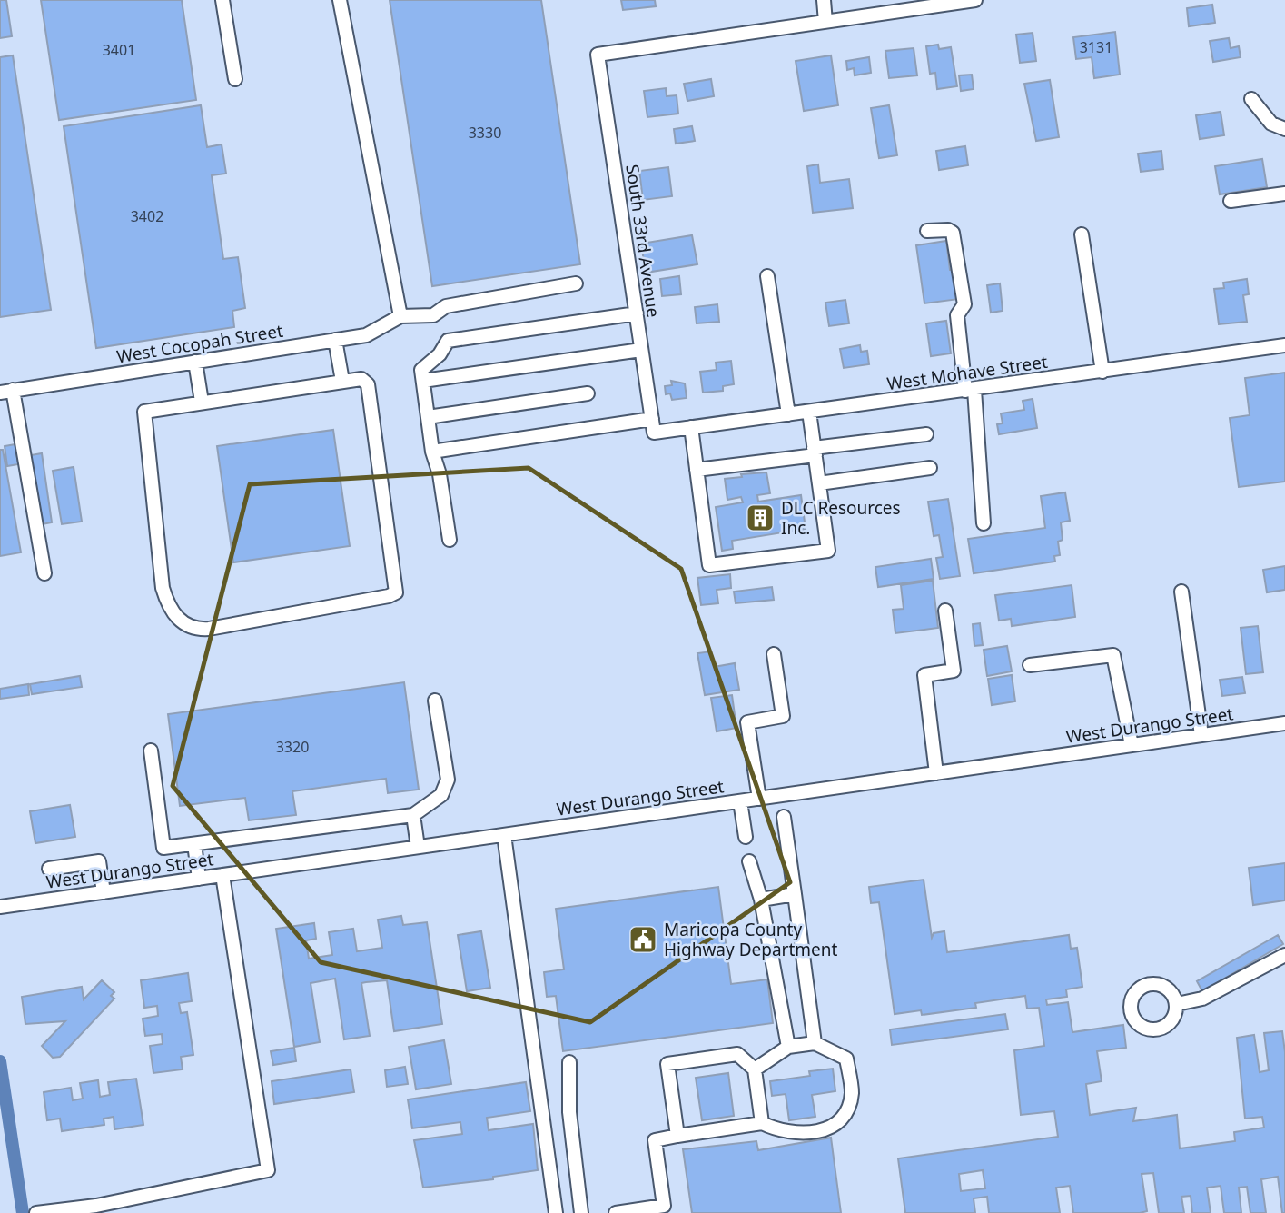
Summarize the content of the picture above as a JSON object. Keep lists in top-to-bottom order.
{
  "streets": {
    "street": [
      "South 33rd Avenue",
      "West Cocopah Street",
      "West Mohave Street",
      "West Durango Street"
    ]
  },
  "crossings": [
    ["South 33rd Avenue", "West Mohave Street"]
  ],
  "places": {
    "building": ["DLC Resources Inc."],
    "public building": ["Maricopa County Highway Department"]
  },
  "house_numbers": [
    "3131",
    "3401",
    "3330",
    "3402",
    "3320"
  ]
}
